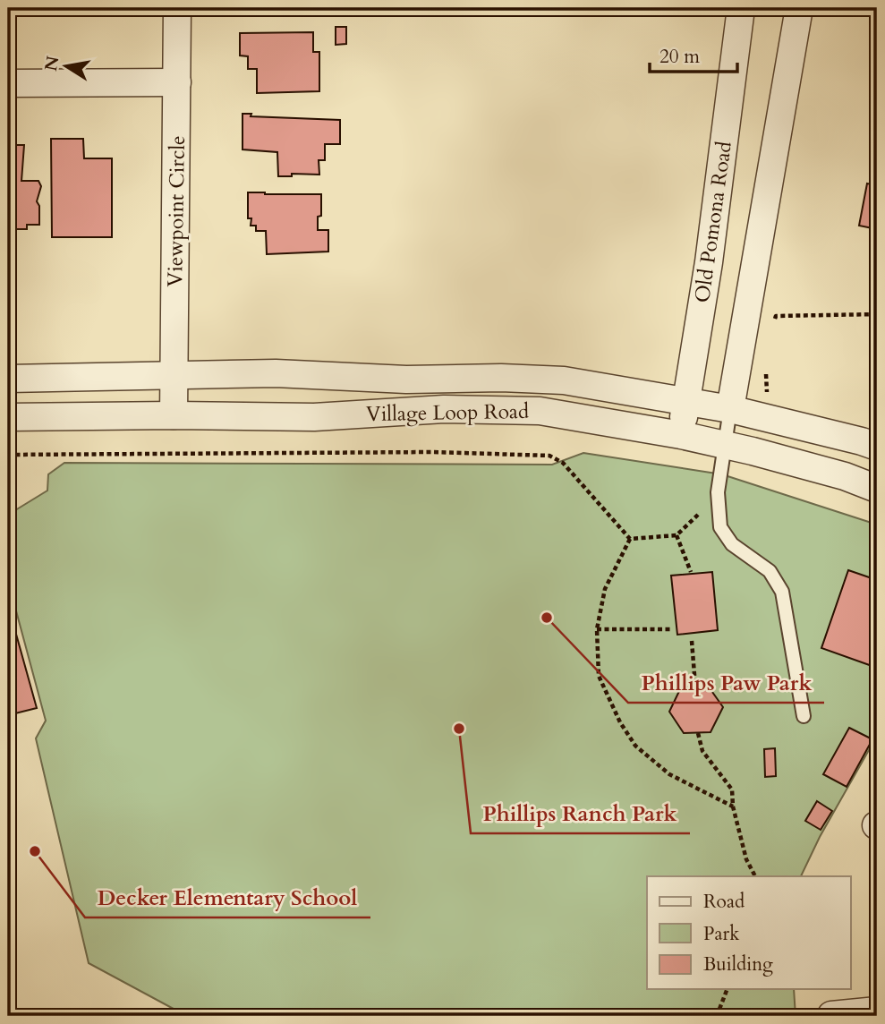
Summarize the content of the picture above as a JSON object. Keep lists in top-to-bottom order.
{
  "streets": {
    "street": ["Viewpoint Circle", "Old Pomona Road", "Village Loop Road"]
  },
  "crossings": [
    ["Viewpoint Circle", "Village Loop Road"],
    ["Old Pomona Road", "Village Loop Road"]
  ],
  "places": ["Phillips Paw Park", "Phillips Ranch Park", "Decker Elementary School"],
  "legend": ["Road", "Park", "Building"],
  "scale_bar": "20 m",
  "north": "left"
}
